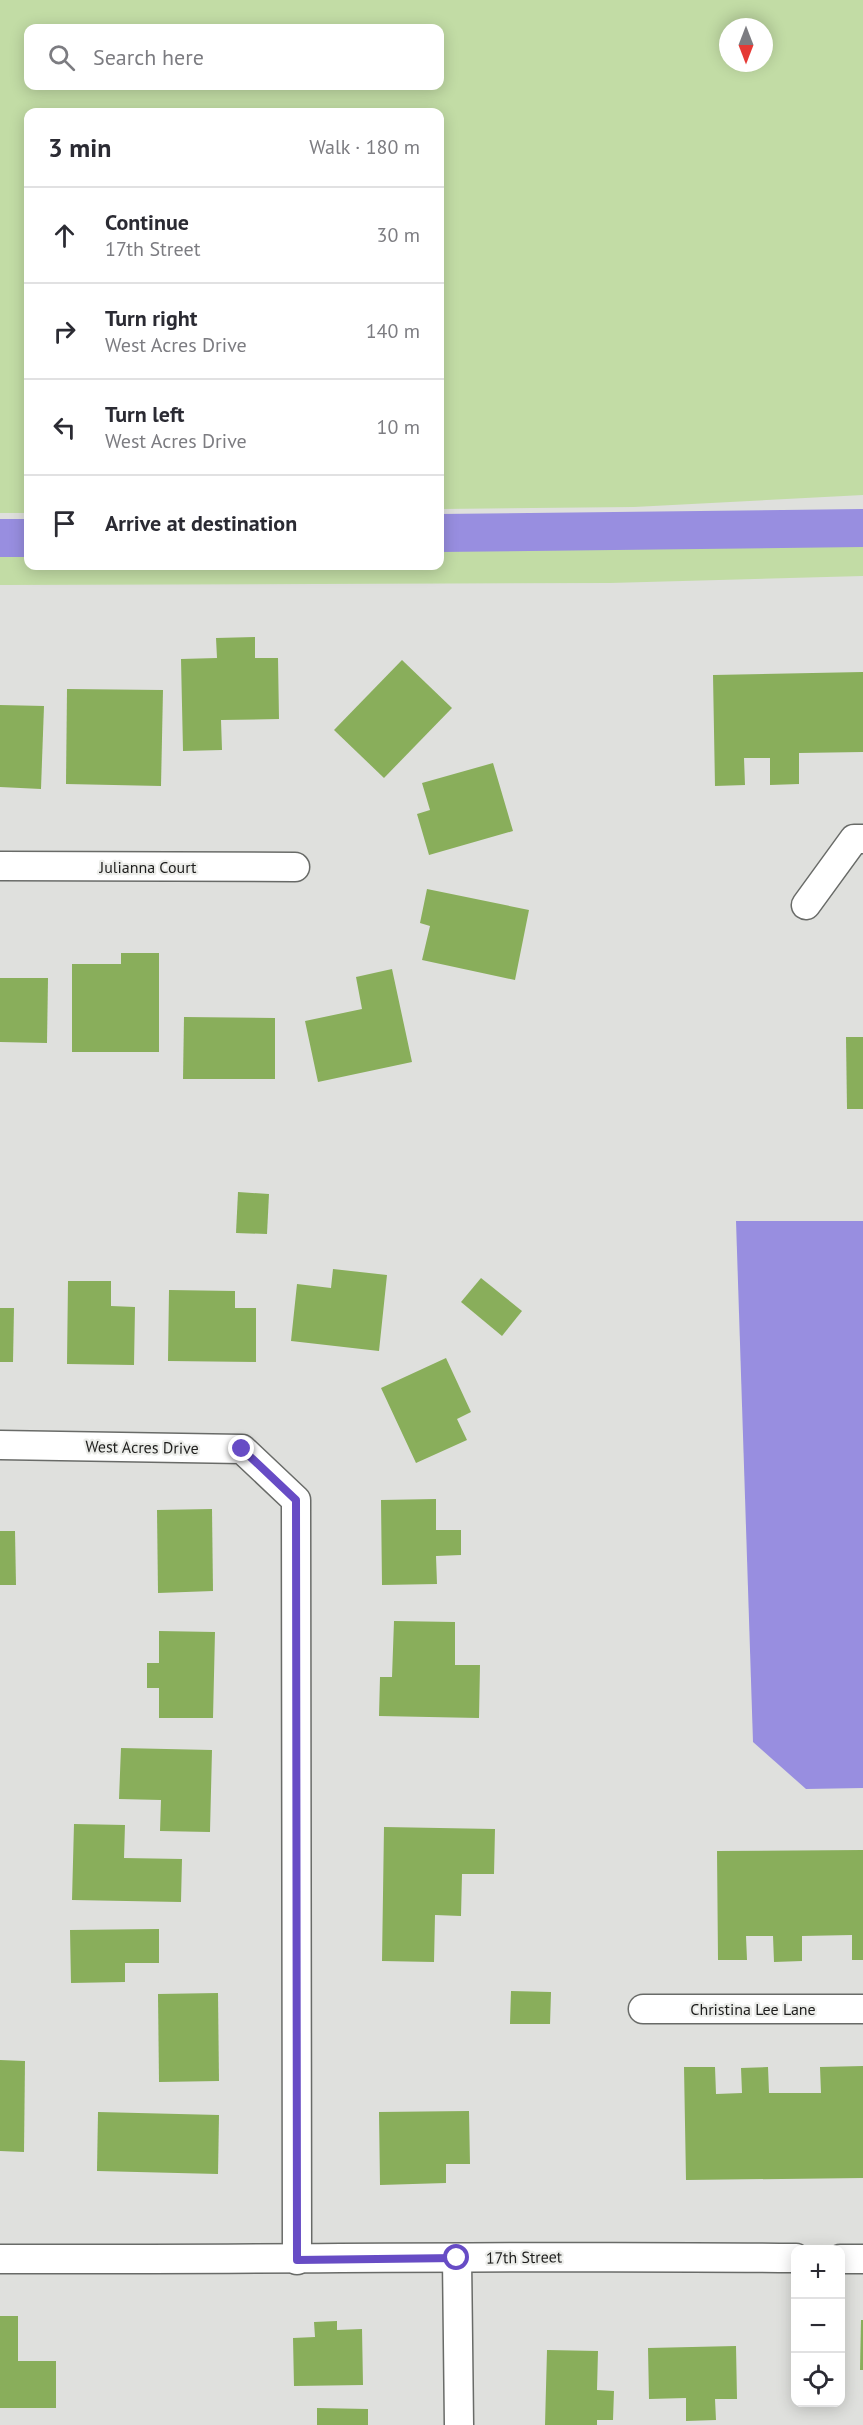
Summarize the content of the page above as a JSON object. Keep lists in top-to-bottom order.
{
  "streets": {
    "street": [
      "Julianna Court",
      "West Acres Drive",
      "Christina Lee Lane",
      "17th Street"
    ]
  },
  "crossings": [
    ["West Acres Drive", "17th Street"]
  ],
  "north": "bottom",
  "page": {
    "search": "Search here",
    "heading": ["3 min", "Walk · 180 m"],
    "list": [
      ["Continue", "17th Street", "30 m"],
      ["Turn right", "West Acres Drive", "140 m"],
      ["Turn left", "West Acres Drive", "10 m"],
      "Arrive at destination"
    ],
    "map_buttons": ["+", "−"]
  }
}
